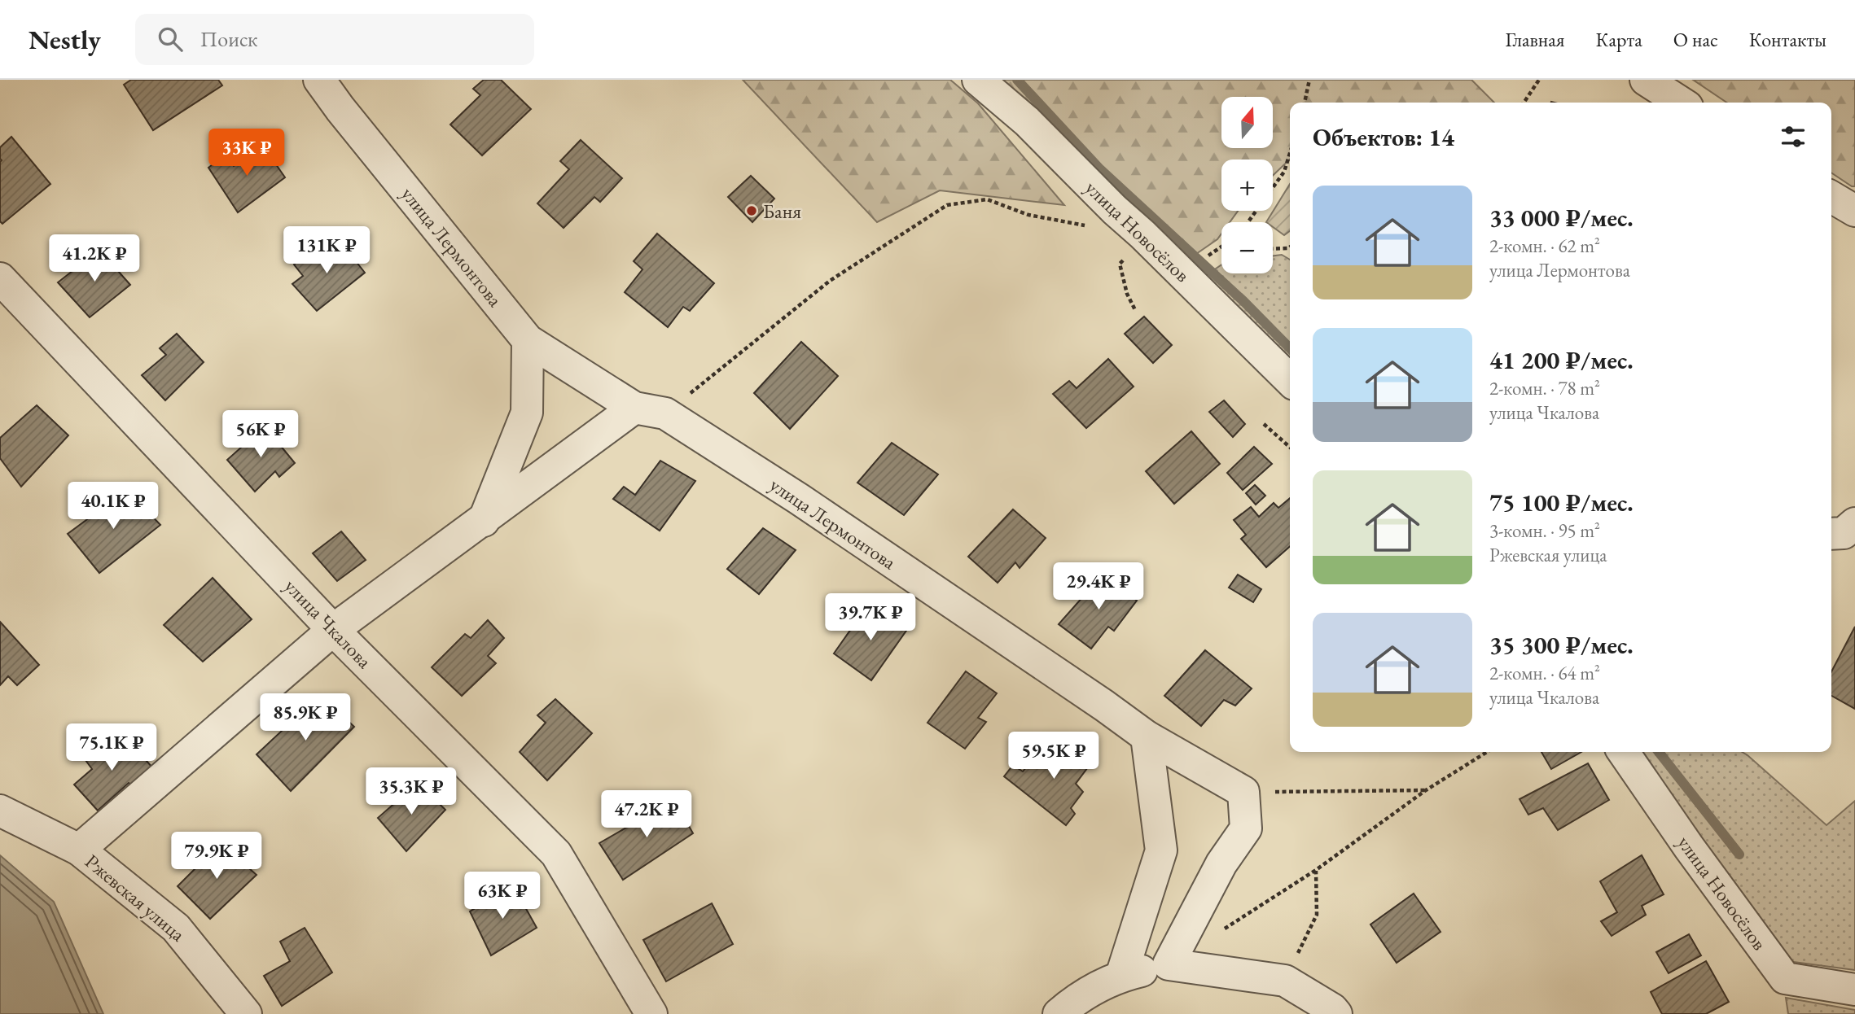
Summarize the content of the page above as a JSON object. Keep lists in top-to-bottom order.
{
  "streets": {
    "street": [
      "улица Новосёлов",
      "улица Лермонтова",
      "улица Чкалова",
      "Ржевская улица"
    ]
  },
  "places": ["Баня"],
  "north": "top",
  "page": {
    "header": "Nestly",
    "search": "Поиск",
    "nav": [
      "Главная",
      "Карта",
      "О нас",
      "Контакты"
    ],
    "map_buttons": ["+", "−"],
    "heading": "Объектов: 14",
    "price": [
      "33K ₽",
      "131K ₽",
      "41.2K ₽",
      "56K ₽",
      "40.1K ₽",
      "29.4K ₽",
      "39.7K ₽",
      "85.9K ₽",
      "75.1K ₽",
      "59.5K ₽",
      "35.3K ₽",
      "47.2K ₽",
      "79.9K ₽",
      "63K ₽"
    ],
    "list": [
      {
        "name": "33 000 ₽/мес.",
        "note": "2-комн. · 62 m² · улица Лермонтова"
      },
      {
        "name": "41 200 ₽/мес.",
        "note": "2-комн. · 78 m² · улица Чкалова"
      },
      {
        "name": "75 100 ₽/мес.",
        "note": "3-комн. · 95 m² · Ржевская улица"
      },
      {
        "name": "35 300 ₽/мес.",
        "note": "2-комн. · 64 m² · улица Чкалова"
      }
    ]
  }
}
